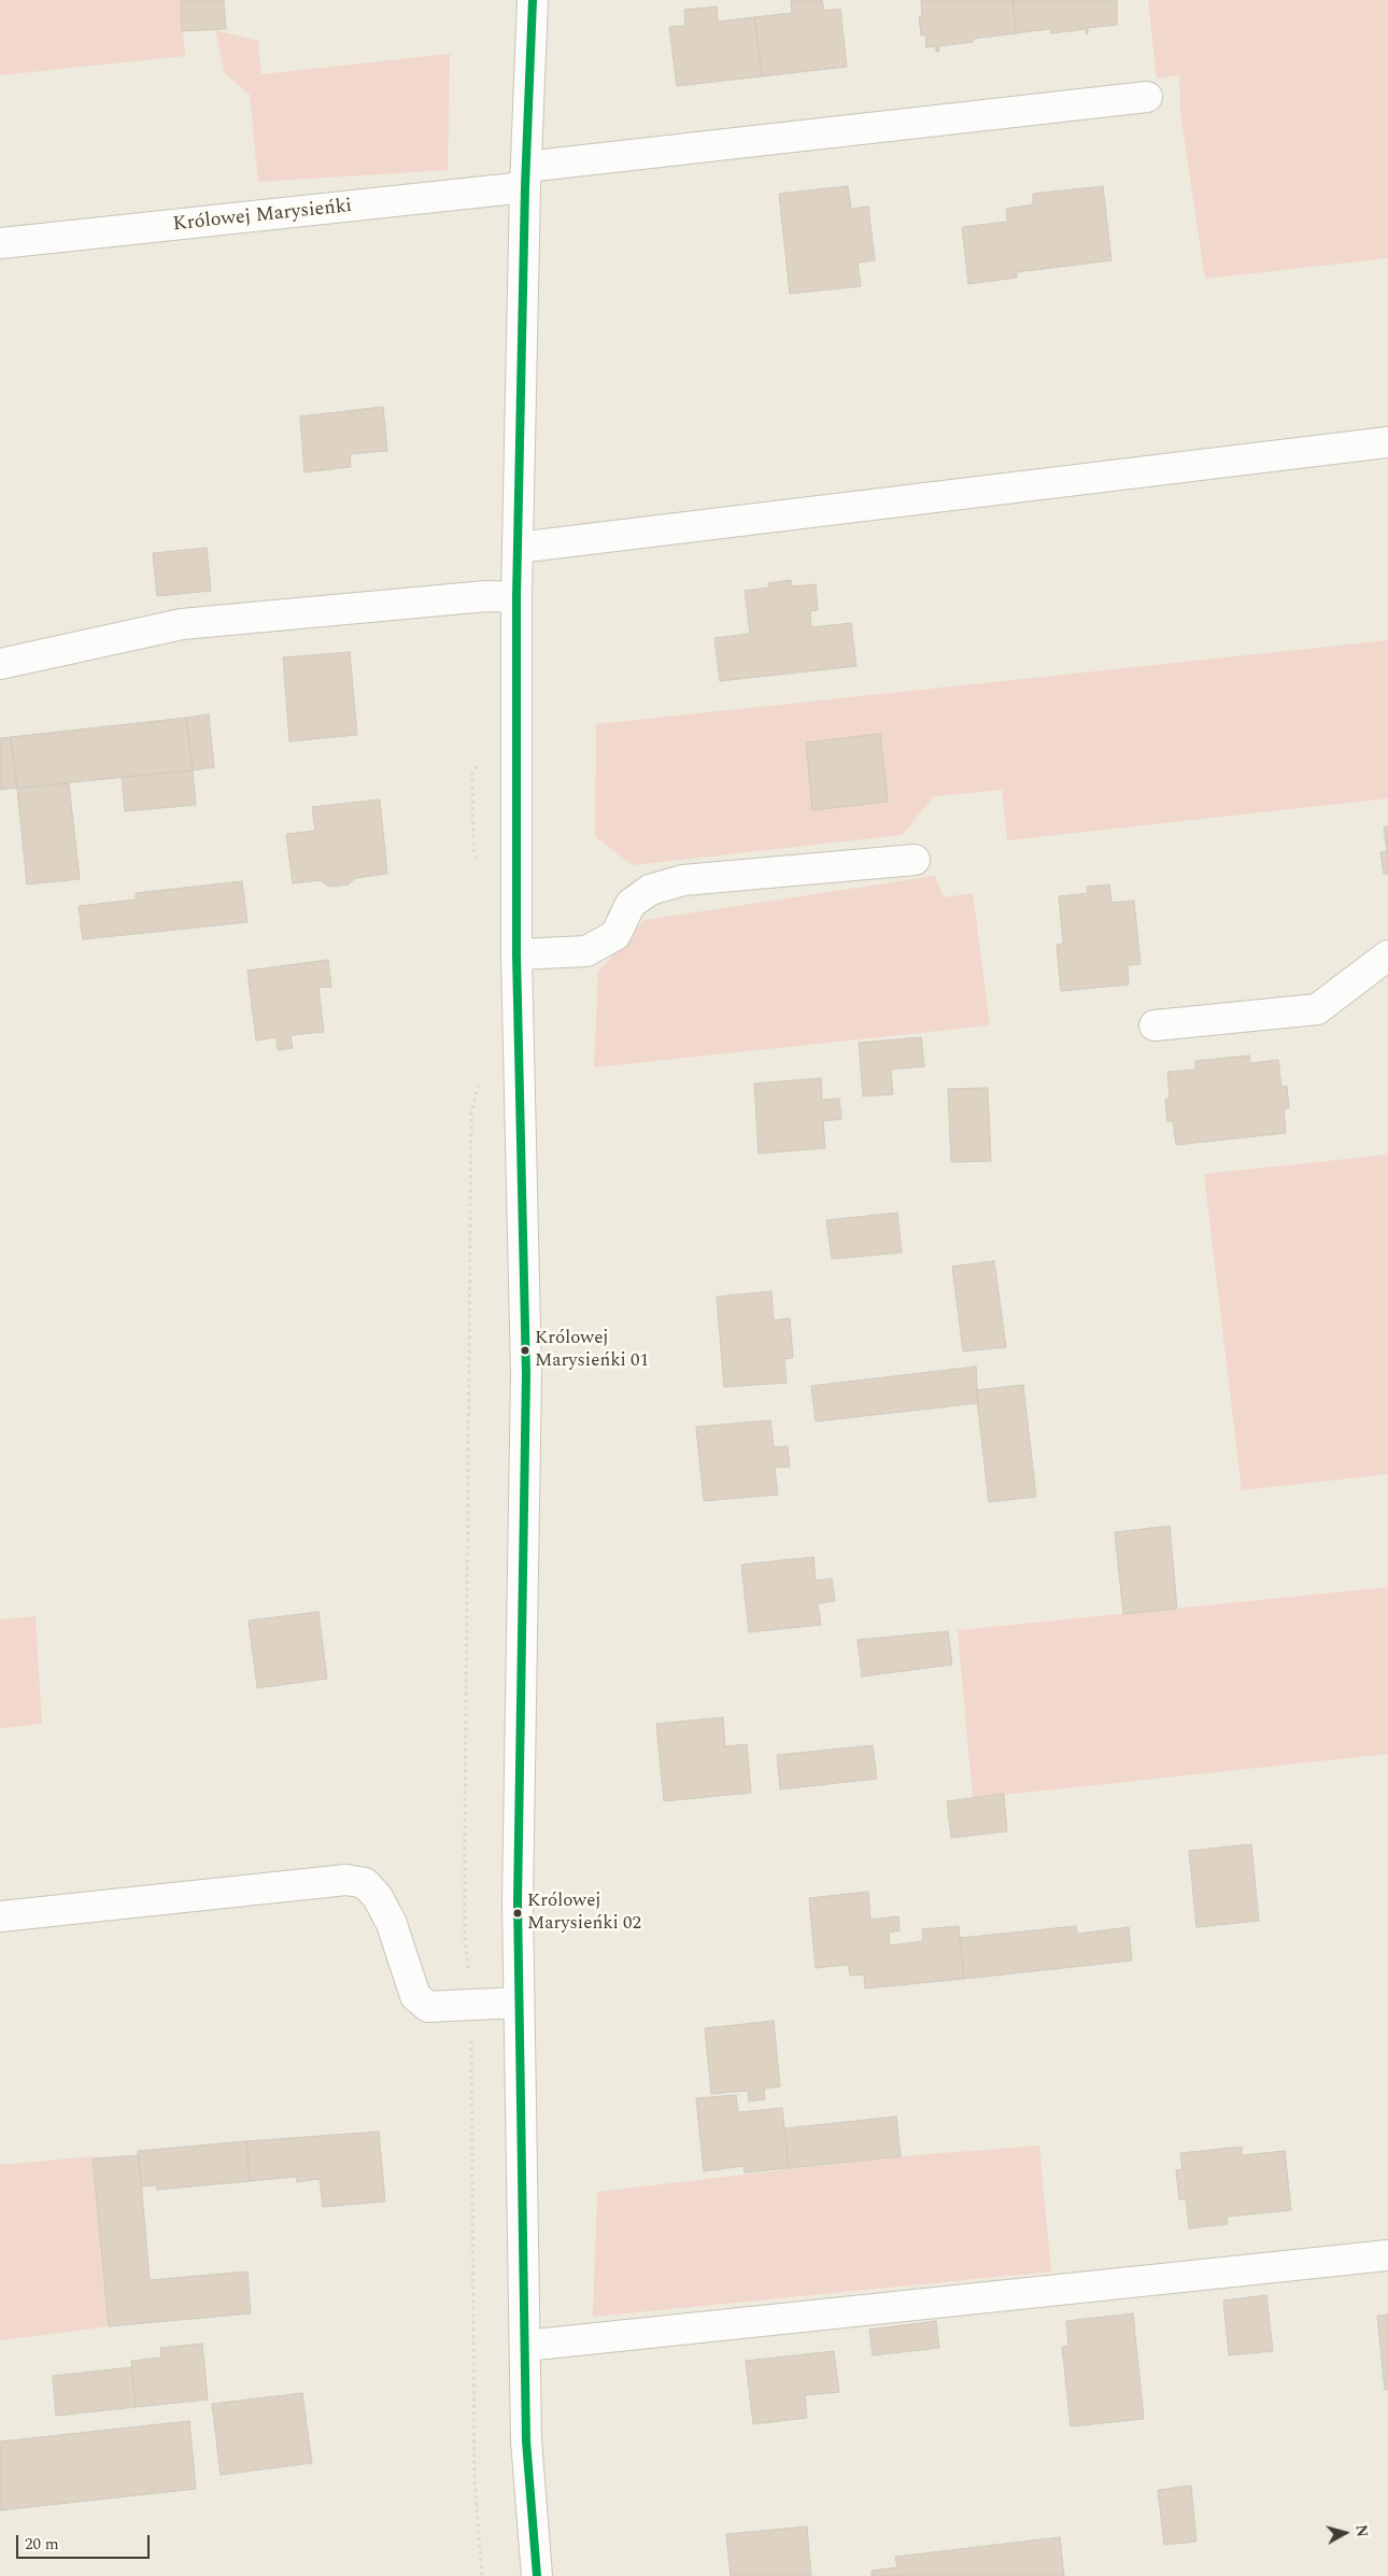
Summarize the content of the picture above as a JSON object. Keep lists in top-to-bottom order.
{
  "streets": {
    "main road": ["Królowej Marysieńki"]
  },
  "places": ["Królowej Marysieńki 01", "Królowej Marysieńki 02"],
  "scale_bar": "20 m",
  "north": "right"
}
